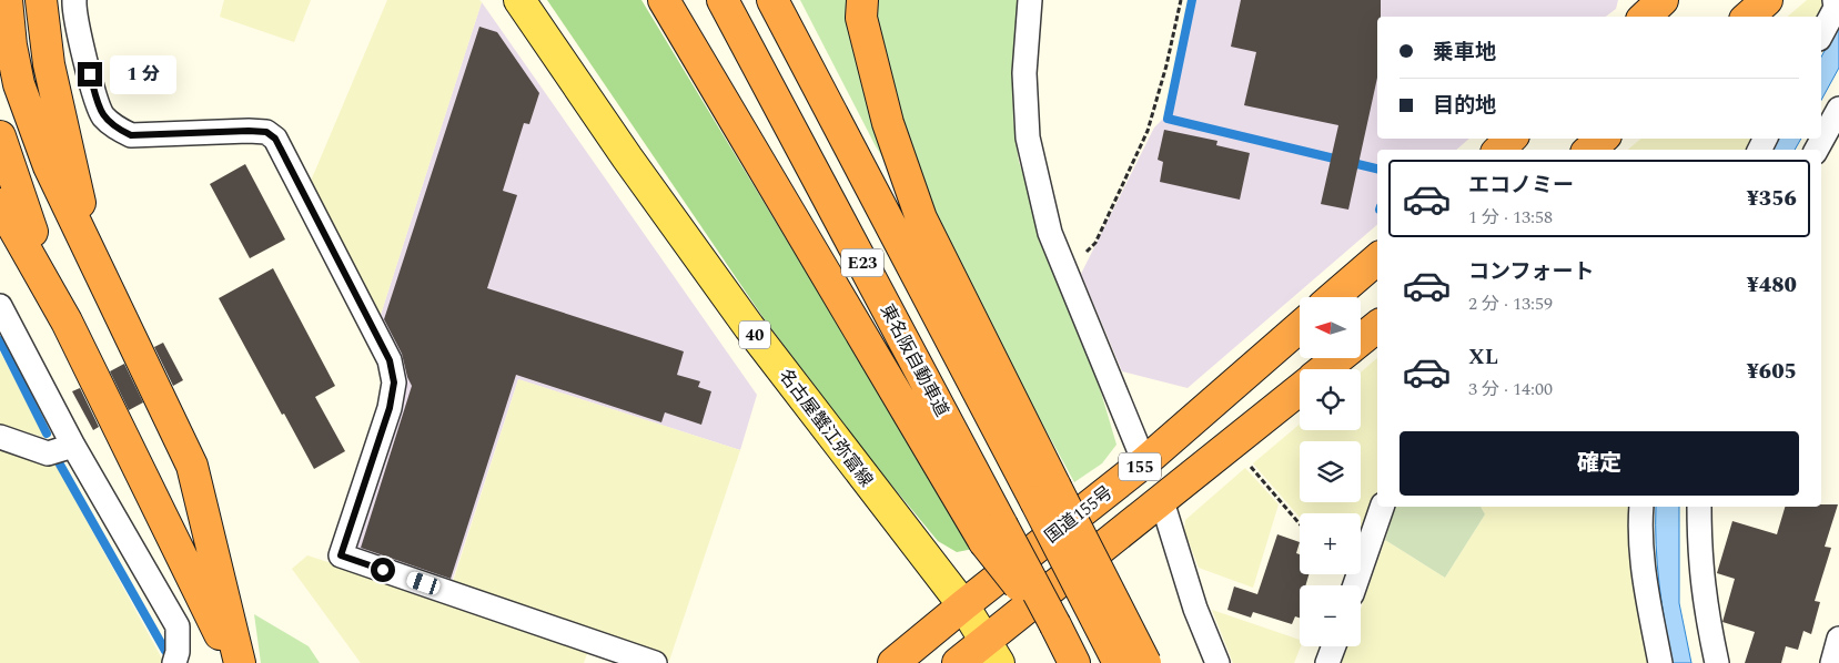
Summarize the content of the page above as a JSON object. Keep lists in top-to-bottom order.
{
  "streets": {
    "highway": [
      "E23",
      "東名阪自動車道",
      "155",
      "国道155号"
    ],
    "main road": ["40", "名古屋蟹江弥富線"]
  },
  "crossings": [
    ["名古屋蟹江弥富線", "155"],
    ["名古屋蟹江弥富線", "国道155号"]
  ],
  "north": "left",
  "page": {
    "banner": ["乗車地", "目的地"],
    "bubble": "1 分",
    "list": [
      {
        "name": "エコノミー",
        "note": "1 分 · 13:58",
        "value": "¥356"
      },
      {
        "name": "コンフォート",
        "note": "2 分 · 13:59",
        "value": "¥480"
      },
      {
        "name": "XL",
        "note": "3 分 · 14:00",
        "value": "¥605"
      }
    ],
    "map_buttons": ["+", "−"],
    "buttons": "確定"
  }
}
